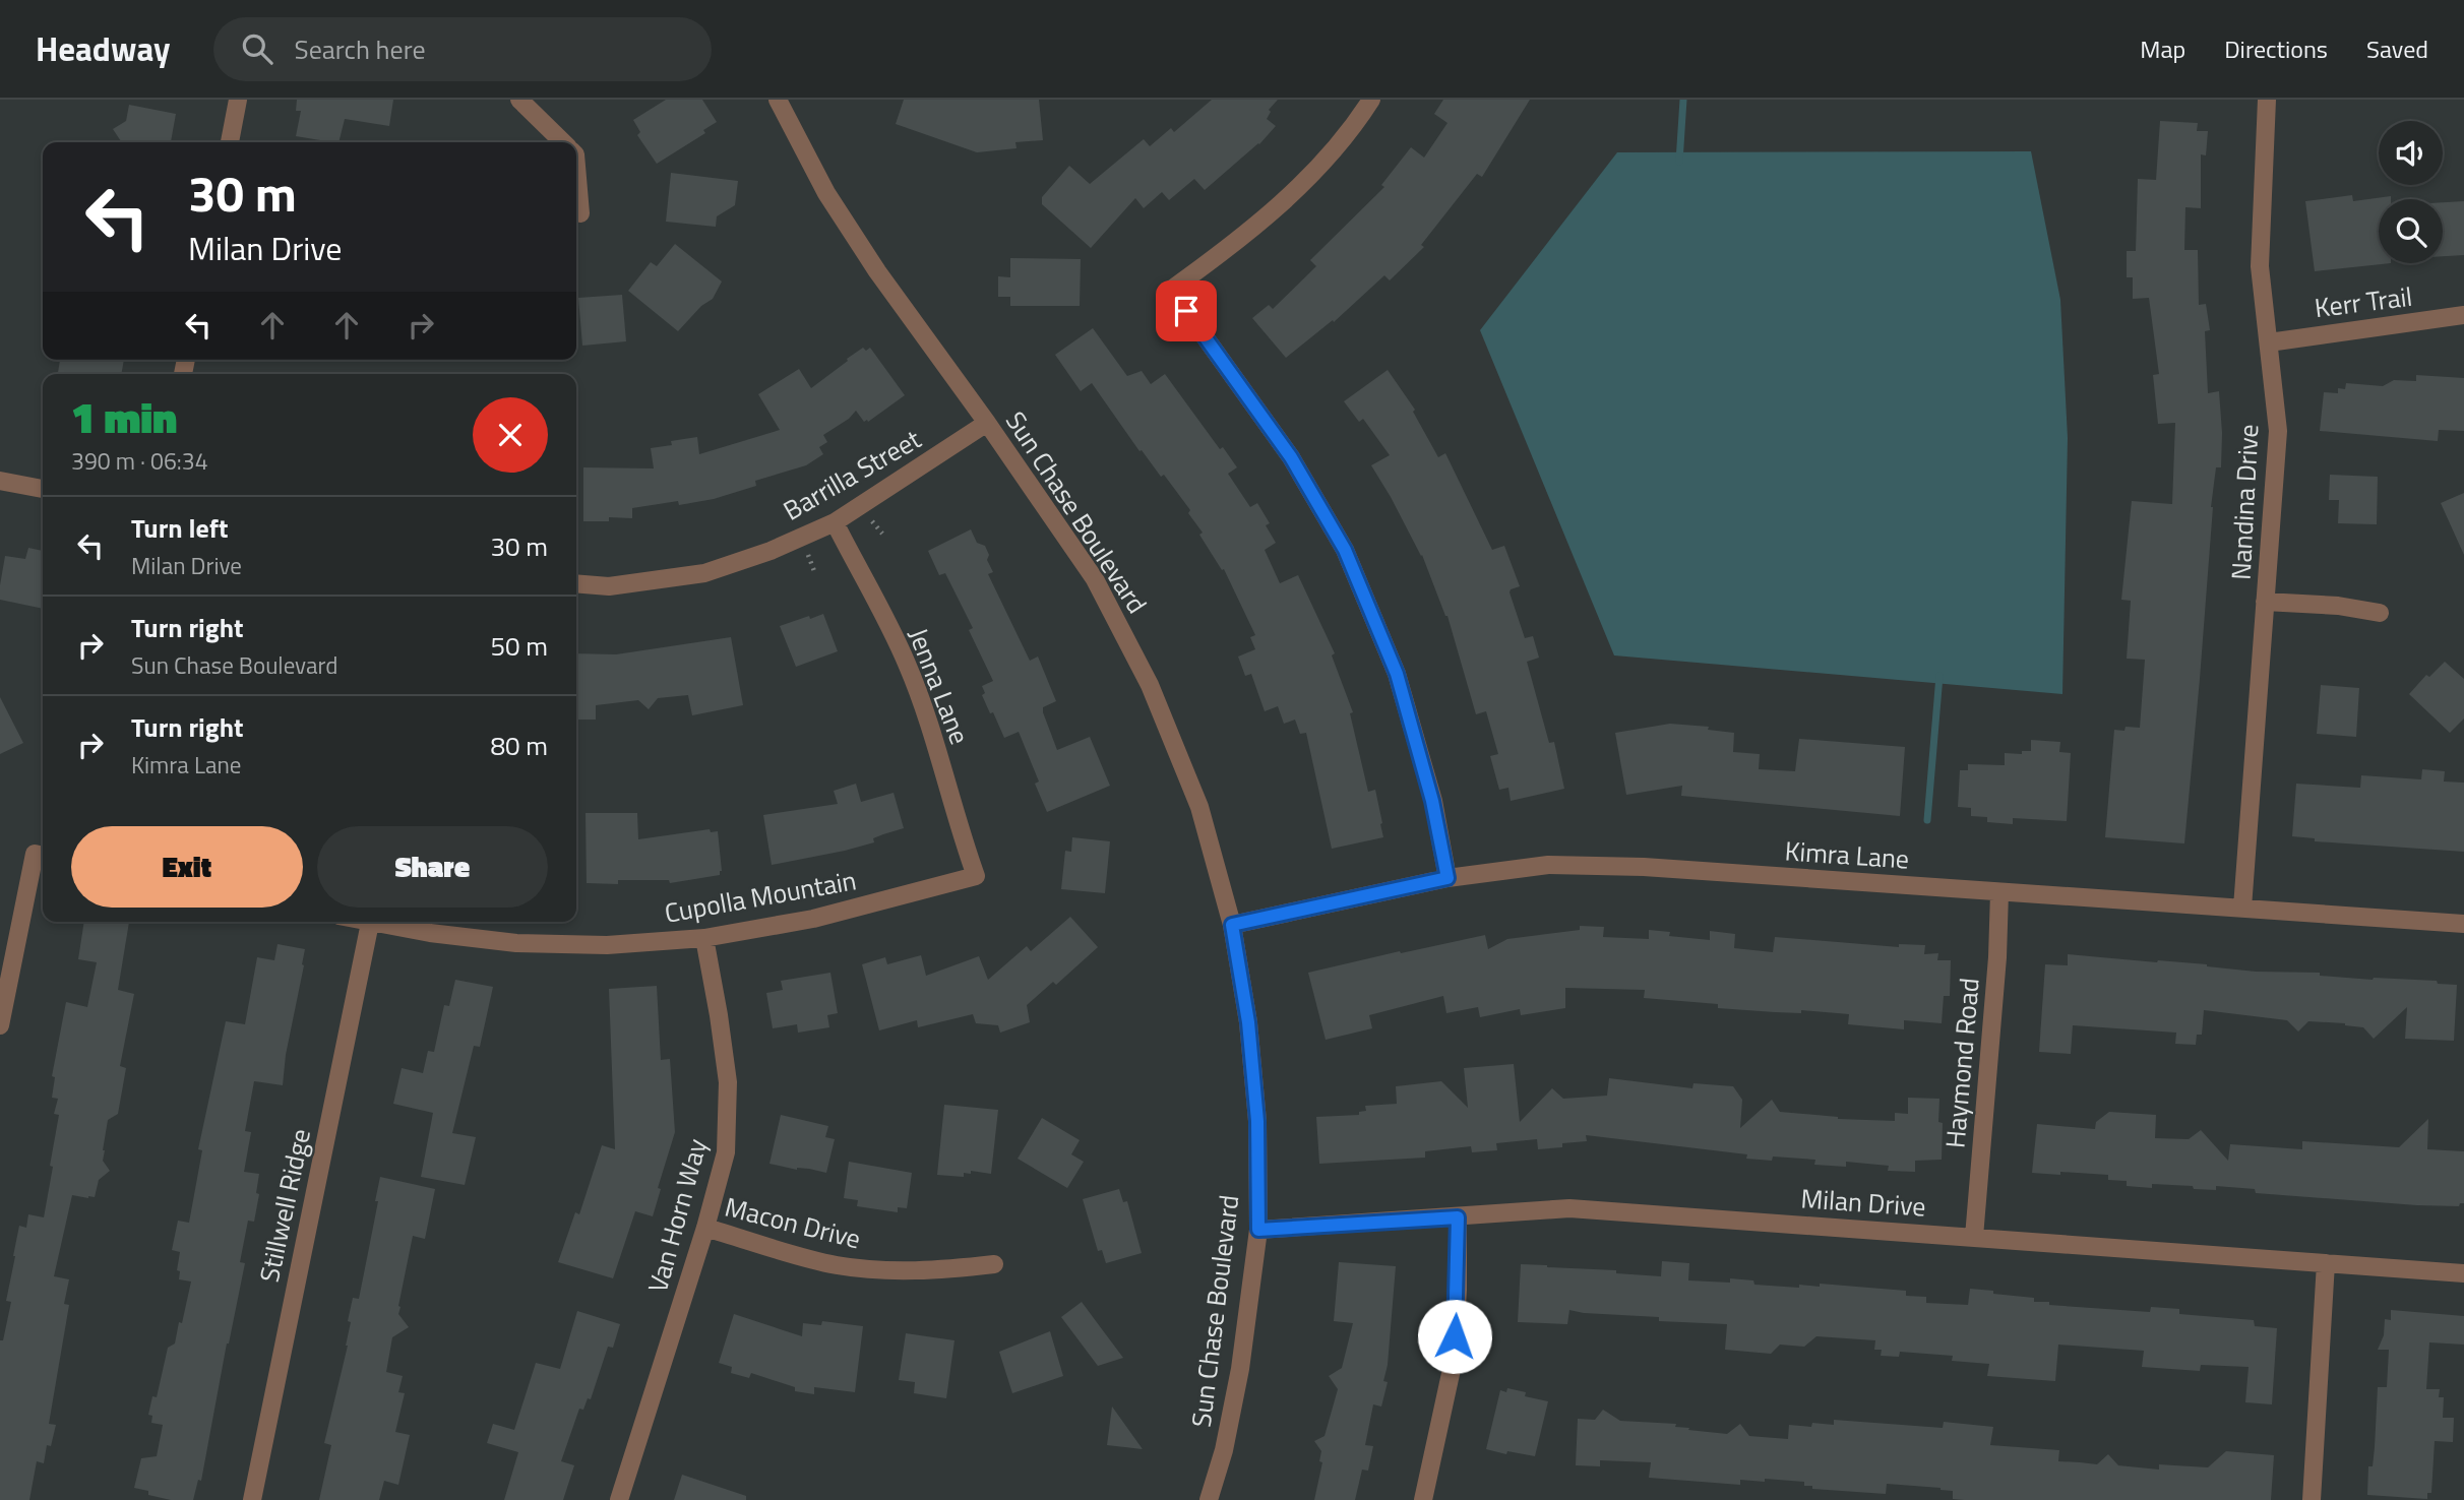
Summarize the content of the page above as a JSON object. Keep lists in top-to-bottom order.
{
  "streets": {
    "street": [
      "Kerr Trail",
      "Barrilla Street",
      "Nandina Drive",
      "Sun Chase Boulevard",
      "Jenna Lane",
      "Kimra Lane",
      "Cupolla Mountain",
      "Haymond Road",
      "Milan Drive",
      "Stillwell Ridge",
      "Van Horn Way",
      "Macon Drive"
    ]
  },
  "crossings": [
    ["Kerr Trail", "Nandina Drive"],
    ["Barrilla Street", "Sun Chase Boulevard"],
    ["Barrilla Street", "Jenna Lane"],
    ["Nandina Drive", "Kimra Lane"],
    ["Sun Chase Boulevard", "Kimra Lane"],
    ["Sun Chase Boulevard", "Milan Drive"],
    ["Jenna Lane", "Cupolla Mountain"],
    ["Kimra Lane", "Haymond Road"],
    ["Cupolla Mountain", "Stillwell Ridge"],
    ["Cupolla Mountain", "Van Horn Way"],
    ["Haymond Road", "Milan Drive"],
    ["Van Horn Way", "Macon Drive"]
  ],
  "page": {
    "header": "Headway",
    "search": "Search here",
    "nav": ["Map", "Directions", "Saved"],
    "turn": ["30 m", "Milan Drive"],
    "heading": ["1 min", "390 m · 06:34"],
    "list": [
      {
        "name": "Turn left",
        "note": "Milan Drive",
        "value": "30 m"
      },
      {
        "name": "Turn right",
        "note": "Sun Chase Boulevard",
        "value": "50 m"
      },
      {
        "name": "Turn right",
        "note": "Kimra Lane",
        "value": "80 m"
      }
    ],
    "buttons": ["Exit", "Share"]
  }
}
